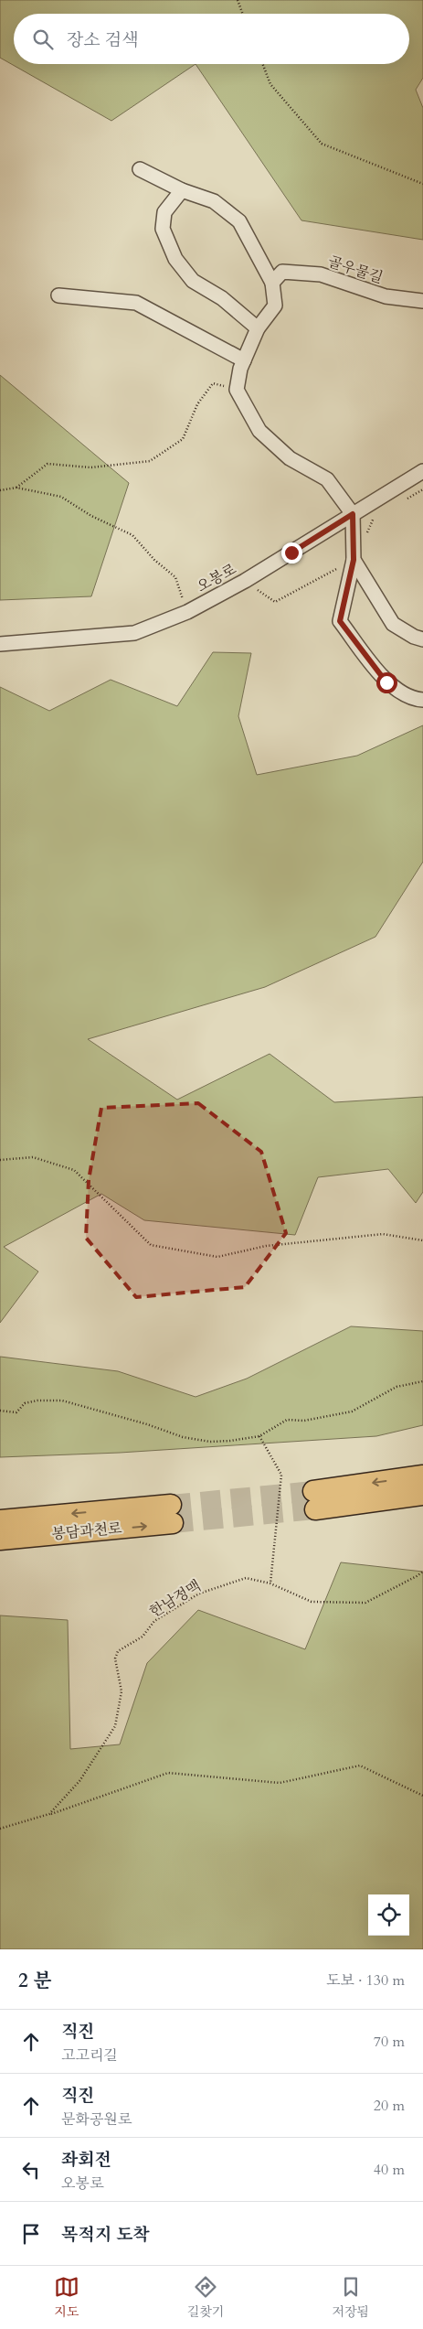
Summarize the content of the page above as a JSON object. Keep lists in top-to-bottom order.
{
  "streets": {
    "highway": ["봉담과천로"],
    "street": ["골우물길", "오봉로"],
    "path": ["한남정맥"]
  },
  "page": {
    "search": "장소 검색",
    "heading": ["2 분", "도보 · 130 m"],
    "list": [
      ["직진", "고고리길", "70 m"],
      ["직진", "문화공원로", "20 m"],
      ["좌회전", "오봉로", "40 m"],
      "목적지 도착"
    ],
    "nav": ["지도", "길찾기", "저장됨"]
  }
}
